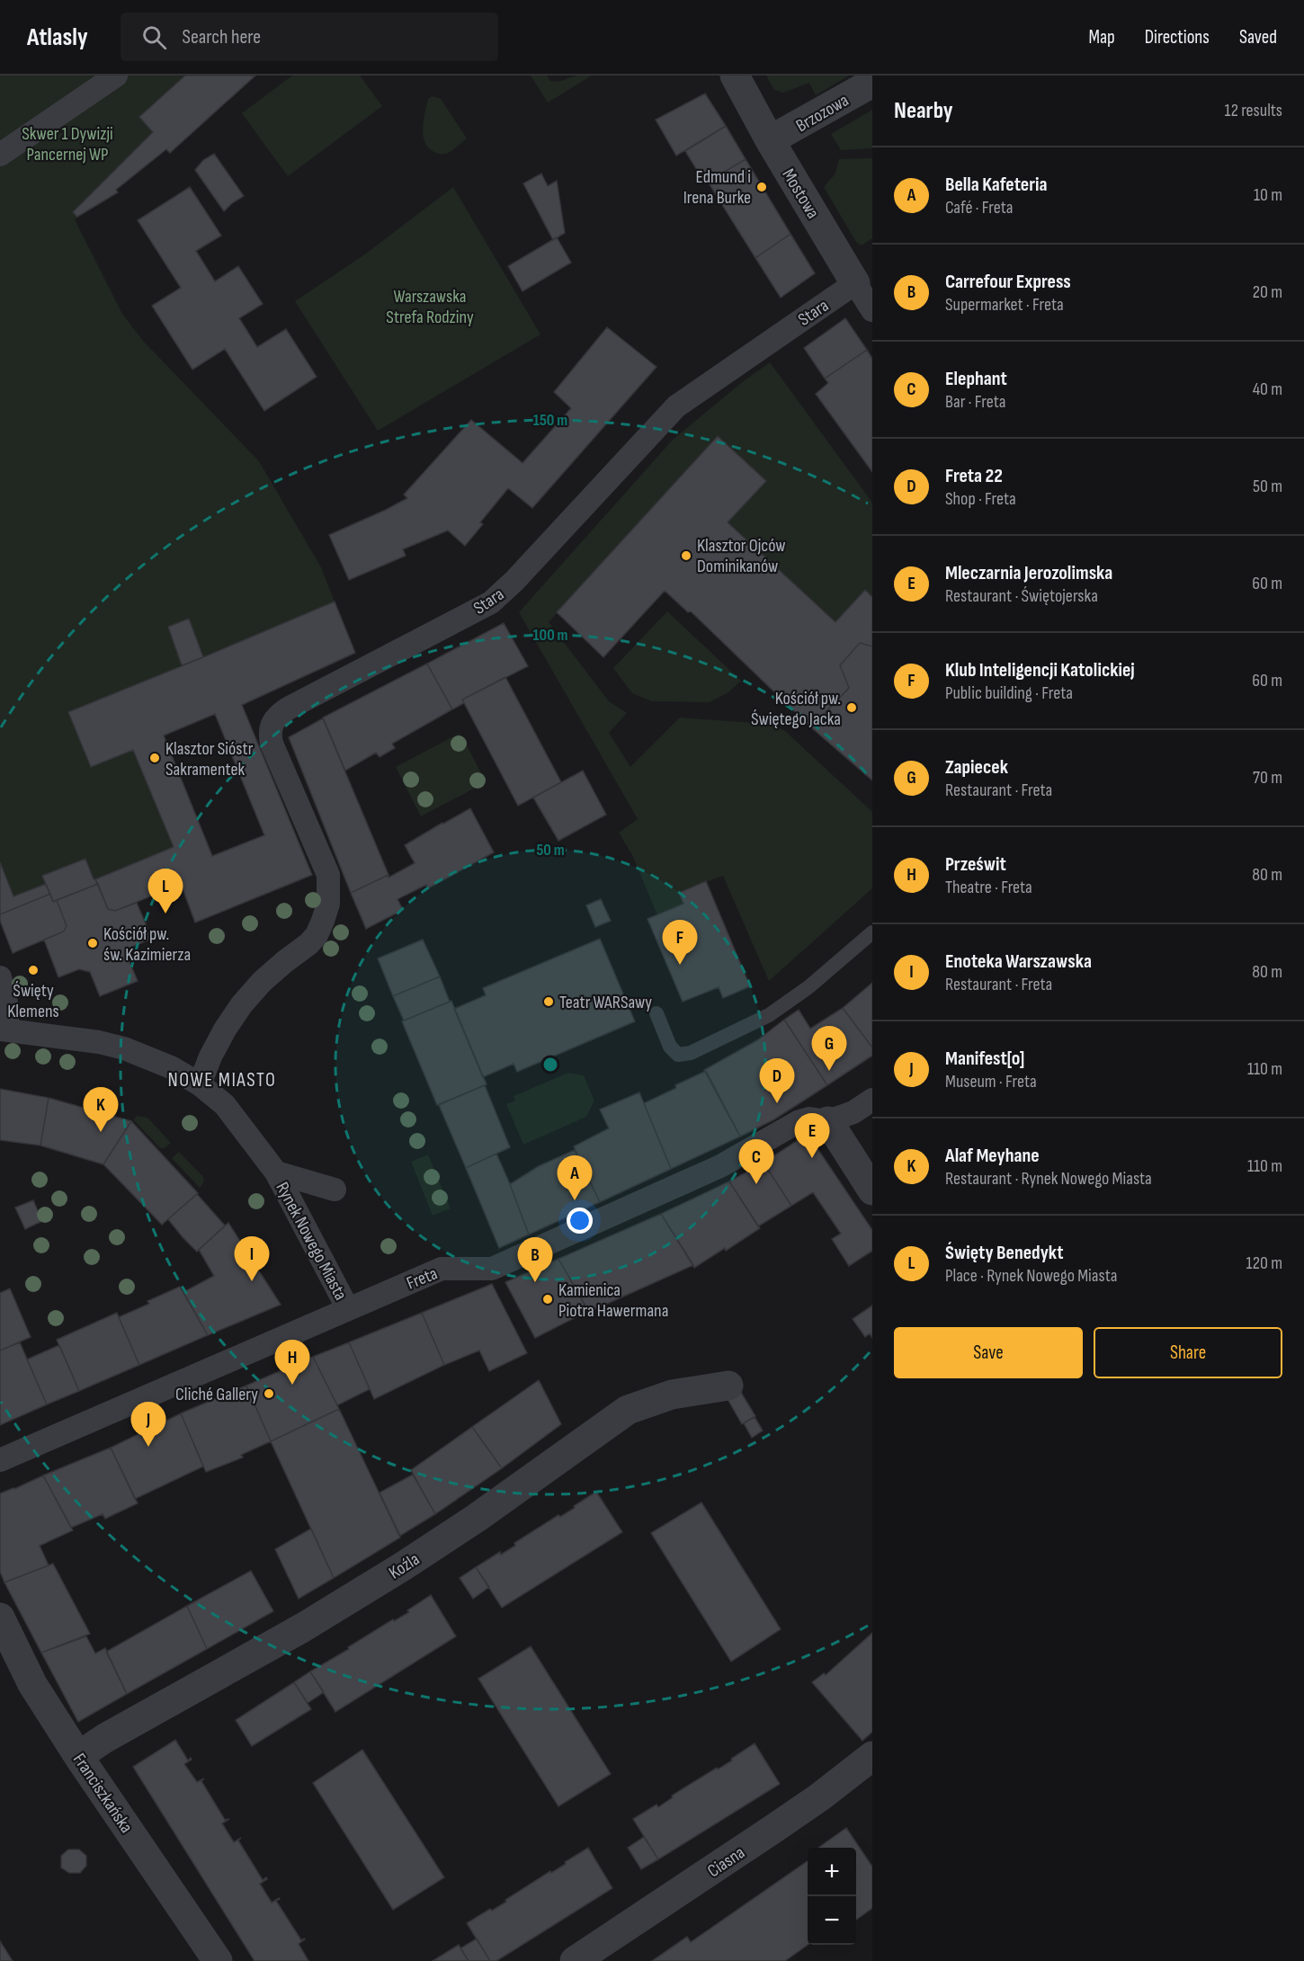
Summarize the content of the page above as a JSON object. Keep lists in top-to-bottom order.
{
  "streets": {
    "street": [
      "Brzozowa",
      "Mostowa",
      "Stara",
      "Rynek Nowego Miasta",
      "Freta",
      "Koźla",
      "Franciszkańska",
      "Ciasna"
    ]
  },
  "crossings": [
    ["Brzozowa", "Mostowa"],
    ["Mostowa", "Stara"],
    ["Stara", "Rynek Nowego Miasta"],
    ["Rynek Nowego Miasta", "Freta"],
    ["Koźla", "Franciszkańska"]
  ],
  "districts": ["NOWE MIASTO"],
  "parks": ["Skwer 1 Dywizji Pancernej WP", "Warszawska Strefa Rodziny"],
  "places": [
    "Edmund i Irena Burke",
    "Klasztor Ojców Dominikanów",
    "Kościół pw. Świętego Jacka",
    "Klasztor Sióstr Sakramentek",
    "Kościół pw. św. Kazimierza",
    "Święty Klemens",
    "Teatr WARSawy",
    "Kamienica Piotra Hawermana",
    "Cliché Gallery"
  ],
  "page": {
    "header": "Atlasly",
    "search": "Search here",
    "nav": ["Map", "Directions", "Saved"],
    "heading": ["Nearby", "12 results"],
    "list": [
      {
        "mark": "A",
        "name": "Bella Kafeteria",
        "note": "Café · Freta",
        "value": "10 m"
      },
      {
        "mark": "B",
        "name": "Carrefour Express",
        "note": "Supermarket · Freta",
        "value": "20 m"
      },
      {
        "mark": "C",
        "name": "Elephant",
        "note": "Bar · Freta",
        "value": "40 m"
      },
      {
        "mark": "D",
        "name": "Freta 22",
        "note": "Shop · Freta",
        "value": "50 m"
      },
      {
        "mark": "E",
        "name": "Mleczarnia Jerozolimska",
        "note": "Restaurant · Świętojerska",
        "value": "60 m"
      },
      {
        "mark": "F",
        "name": "Klub Inteligencji Katolickiej",
        "note": "Public building · Freta",
        "value": "60 m"
      },
      {
        "mark": "G",
        "name": "Zapiecek",
        "note": "Restaurant · Freta",
        "value": "70 m"
      },
      {
        "mark": "H",
        "name": "Prześwit",
        "note": "Theatre · Freta",
        "value": "80 m"
      },
      {
        "mark": "I",
        "name": "Enoteka Warszawska",
        "note": "Restaurant · Freta",
        "value": "80 m"
      },
      {
        "mark": "J",
        "name": "Manifest[o]",
        "note": "Museum · Freta",
        "value": "110 m"
      },
      {
        "mark": "K",
        "name": "Alaf Meyhane",
        "note": "Restaurant · Rynek Nowego Miasta",
        "value": "110 m"
      },
      {
        "mark": "L",
        "name": "Święty Benedykt",
        "note": "Place · Rynek Nowego Miasta",
        "value": "120 m"
      }
    ],
    "pins": [
      "L",
      "F",
      "G",
      "D",
      "K",
      "E",
      "C",
      "A",
      "I",
      "B",
      "H",
      "J"
    ],
    "buttons": ["Save", "Share"],
    "map_buttons": ["+", "−"]
  },
  "rings": ["150 m", "100 m", "50 m"]
}
